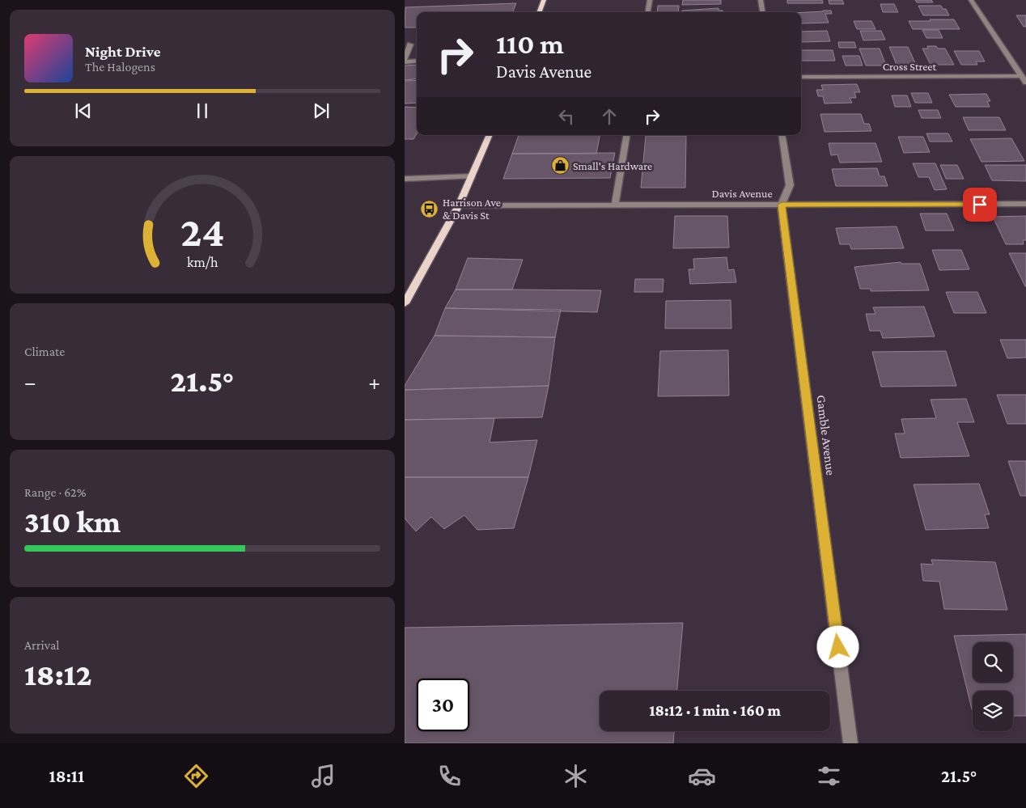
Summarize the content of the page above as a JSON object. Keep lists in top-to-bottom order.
{
  "streets": {
    "street": ["Cross Street", "Davis Avenue", "Gamble Avenue"]
  },
  "crossings": [
    ["Davis Avenue", "Gamble Avenue"]
  ],
  "places": {
    "shop": ["Small's Hardware"],
    "bus stop": ["Harrison Ave & Davis St"]
  },
  "page": {
    "turn": ["110 m", "Davis Avenue"],
    "song": ["Night Drive", "The Halogens"],
    "tile": [
      "Climate",
      ["Range · 62%", "310 km"],
      ["Arrival", "18:12"]
    ],
    "heat": ["−", "21.5°", "+"],
    "limit": "30",
    "trip": "18:12 · 1 min · 160 m",
    "tabs": ["18:11", "21.5°"],
    "gauge": ["24", "km/h"]
  }
}
